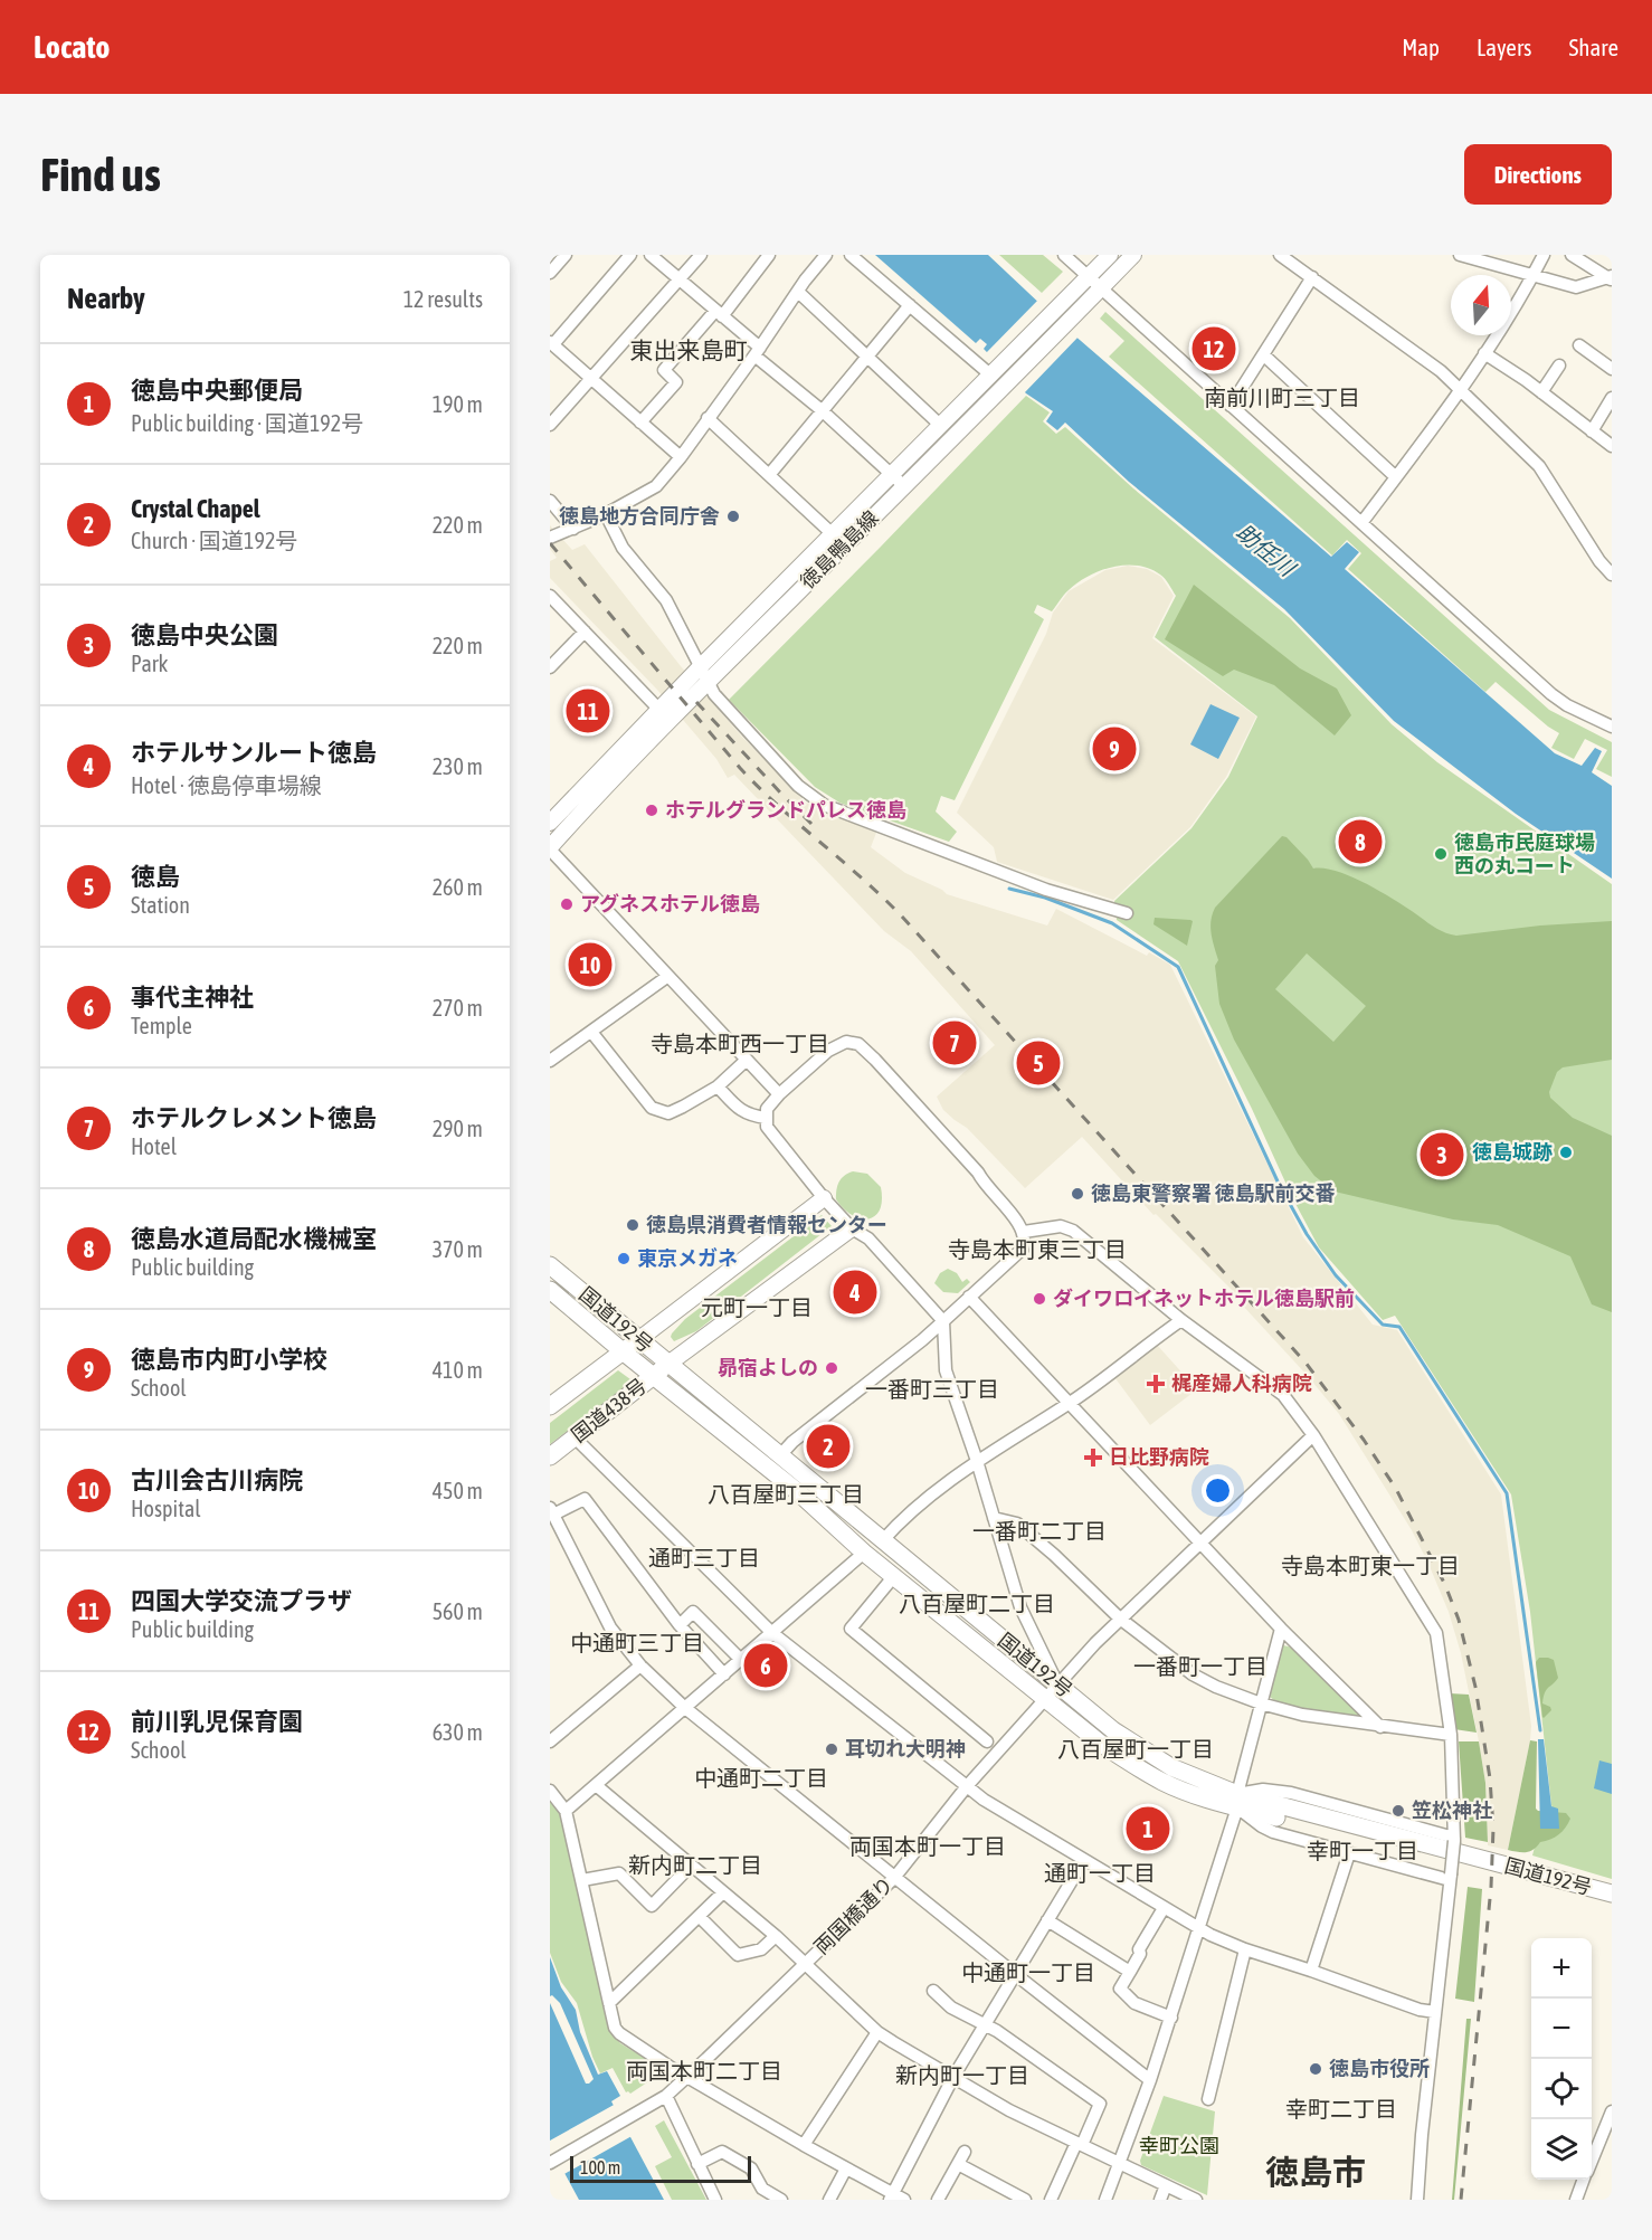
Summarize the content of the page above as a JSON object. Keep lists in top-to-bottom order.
{
  "streets": {
    "highway": ["国道192号", "国道438号"],
    "main road": ["徳島鴨島線"],
    "street": ["両国橋通り"]
  },
  "crossings": [
    ["国道192号", "国道438号"],
    ["国道192号", "両国橋通り"]
  ],
  "districts": [
    "東出来島町",
    "南前川町三丁目",
    "寺島本町西一丁目",
    "寺島本町東三丁目",
    "元町一丁目",
    "一番町三丁目",
    "八百屋町三丁目",
    "一番町二丁目",
    "通町三丁目",
    "寺島本町東一丁目",
    "八百屋町二丁目",
    "中通町三丁目",
    "一番町一丁目",
    "八百屋町一丁目",
    "中通町二丁目",
    "両国本町一丁目",
    "幸町一丁目",
    "新内町二丁目",
    "通町一丁目",
    "中通町一丁目",
    "両国本町二丁目",
    "新内町一丁目",
    "幸町二丁目",
    "徳島市"
  ],
  "water": ["助任川"],
  "parks": ["幸町公園"],
  "places": {
    "other": [
      "徳島地方合同庁舎",
      "ホテルグランドパレス徳島",
      "徳島市民庭球場 西の丸コート",
      "アグネスホテル徳島",
      "徳島城跡",
      "徳島東警察署 徳島駅前交番",
      "徳島県消費者情報センター",
      "東京メガネ",
      "ダイワロイネットホテル徳島駅前",
      "昴宿よしの",
      "耳切れ大明神",
      "笠松神社",
      "徳島市役所"
    ],
    "health": ["梶産婦人科病院", "日比野病院"]
  },
  "scale_bar": "100 m",
  "north": "top",
  "page": {
    "header": "Locato",
    "nav": ["Map", "Layers", "Share"],
    "buttons": "Directions",
    "title": "Find us",
    "heading": ["Nearby", "12 results"],
    "pins": [
      "12",
      "11",
      "9",
      "8",
      "10",
      "7",
      "5",
      "3",
      "4",
      "2",
      "6",
      "1"
    ],
    "list": [
      {
        "mark": "1",
        "name": "徳島中央郵便局",
        "note": "Public building · 国道192号",
        "value": "190 m"
      },
      {
        "mark": "2",
        "name": "Crystal Chapel",
        "note": "Church · 国道192号",
        "value": "220 m"
      },
      {
        "mark": "3",
        "name": "徳島中央公園",
        "note": "Park",
        "value": "220 m"
      },
      {
        "mark": "4",
        "name": "ホテルサンルート徳島",
        "note": "Hotel · 徳島停車場線",
        "value": "230 m"
      },
      {
        "mark": "5",
        "name": "徳島",
        "note": "Station",
        "value": "260 m"
      },
      {
        "mark": "6",
        "name": "事代主神社",
        "note": "Temple",
        "value": "270 m"
      },
      {
        "mark": "7",
        "name": "ホテルクレメント徳島",
        "note": "Hotel",
        "value": "290 m"
      },
      {
        "mark": "8",
        "name": "徳島水道局配水機械室",
        "note": "Public building",
        "value": "370 m"
      },
      {
        "mark": "9",
        "name": "徳島市内町小学校",
        "note": "School",
        "value": "410 m"
      },
      {
        "mark": "10",
        "name": "古川会古川病院",
        "note": "Hospital",
        "value": "450 m"
      },
      {
        "mark": "11",
        "name": "四国大学交流プラザ",
        "note": "Public building",
        "value": "560 m"
      },
      {
        "mark": "12",
        "name": "前川乳児保育園",
        "note": "School",
        "value": "630 m"
      }
    ],
    "map_buttons": ["+", "−"],
    "scale": "100 m"
  }
}
